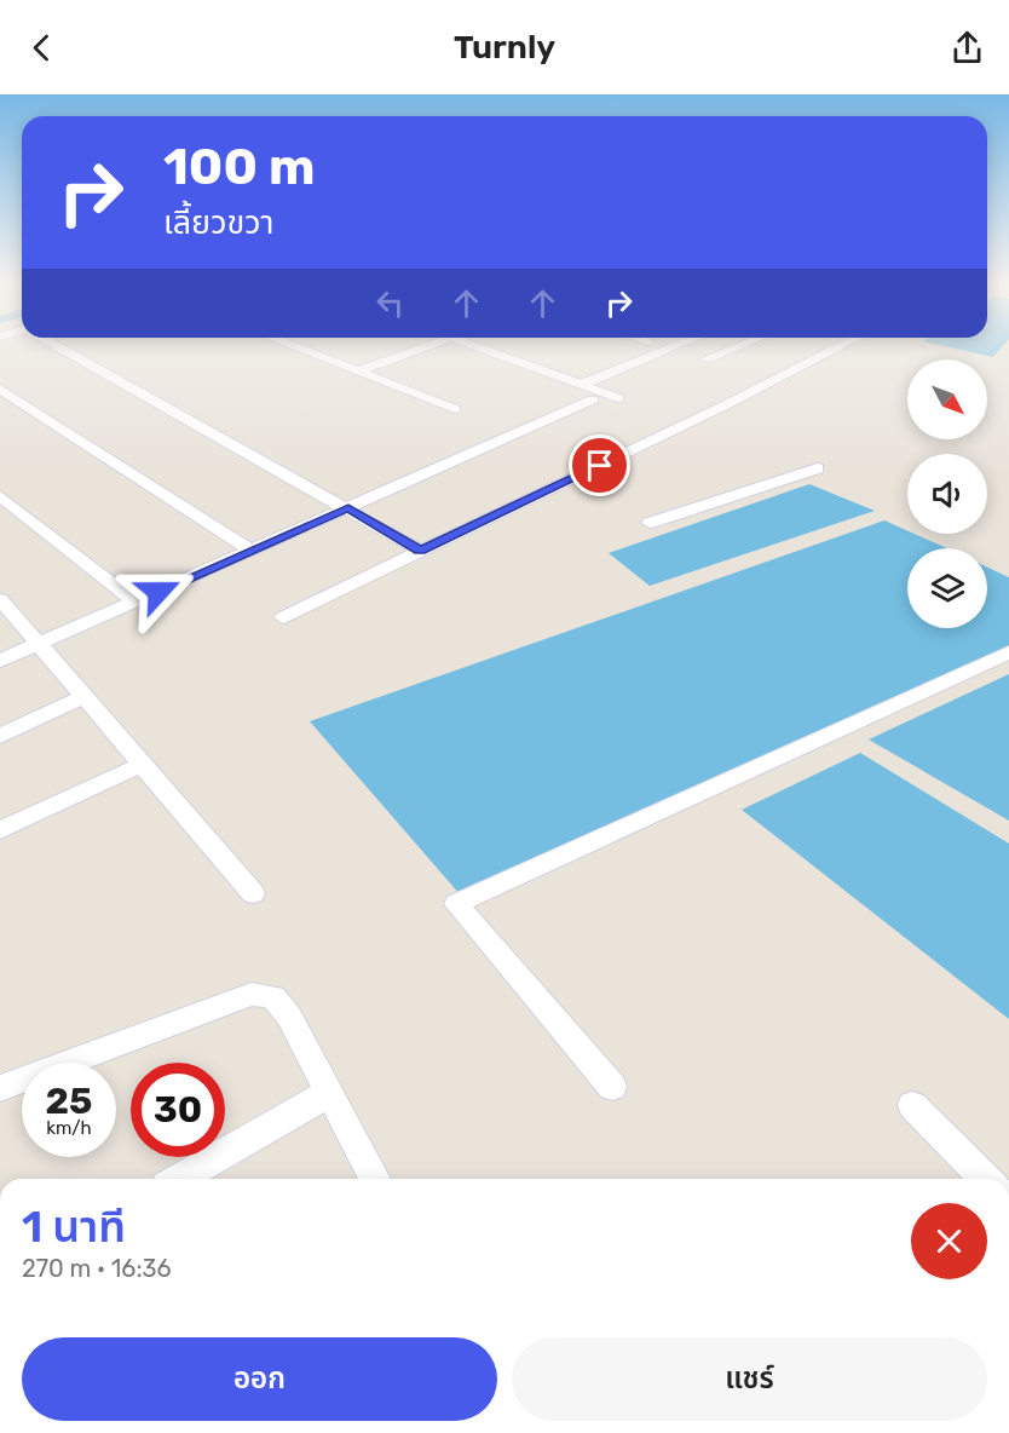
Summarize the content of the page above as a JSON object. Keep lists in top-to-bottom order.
{
  "north": "bottom right",
  "page": {
    "header": "Turnly",
    "turn": ["100 m", "เลี้ยวขวา"],
    "speed": "25 km/h",
    "limit": "30",
    "heading": ["1 นาที", "270 m · 16:36"],
    "buttons": ["ออก", "แชร์"]
  }
}
